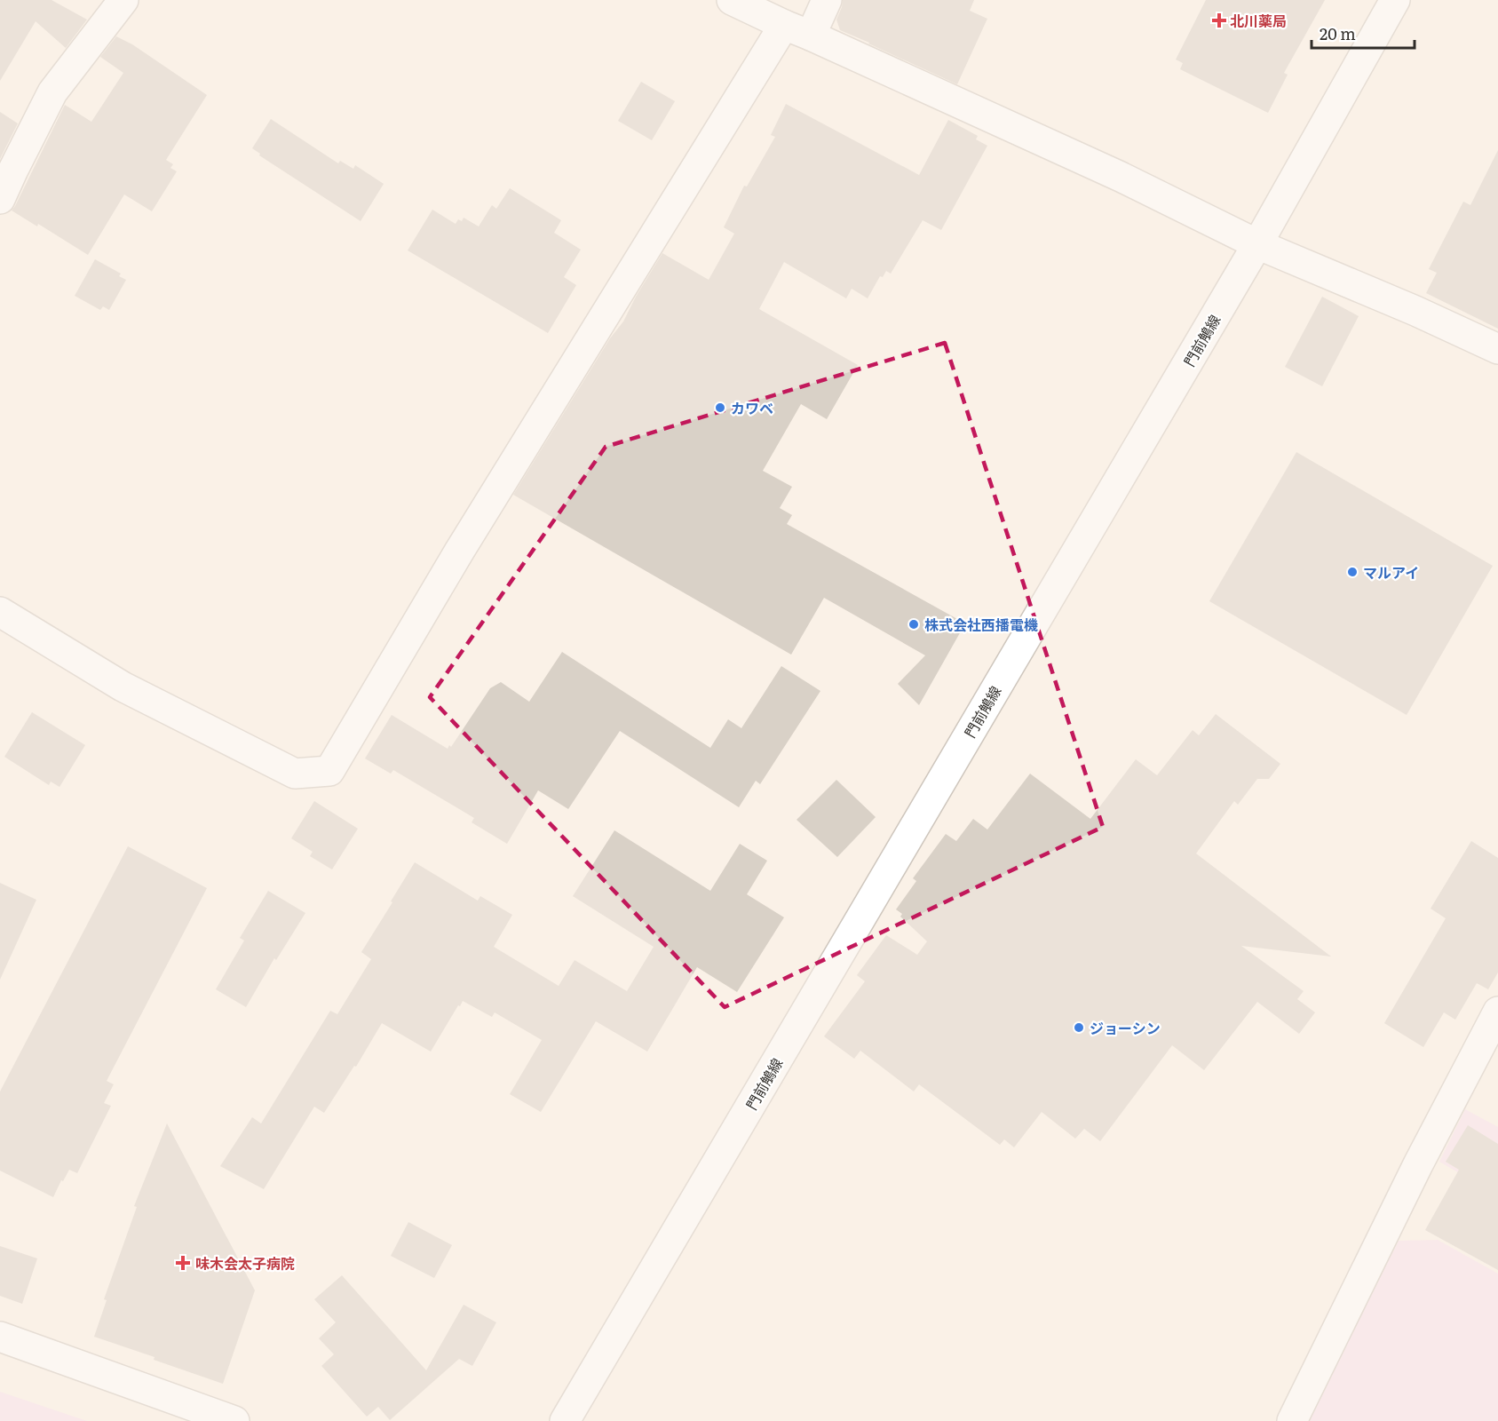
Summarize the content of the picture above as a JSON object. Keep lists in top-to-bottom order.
{
  "streets": {
    "street": ["門前鵤線"]
  },
  "places": {
    "health": ["北川薬局", "味木会太子病院"],
    "other": [
      "カワベ",
      "マルアイ",
      "株式会社西播電機",
      "ジョーシン"
    ]
  },
  "scale_bar": "20 m"
}
